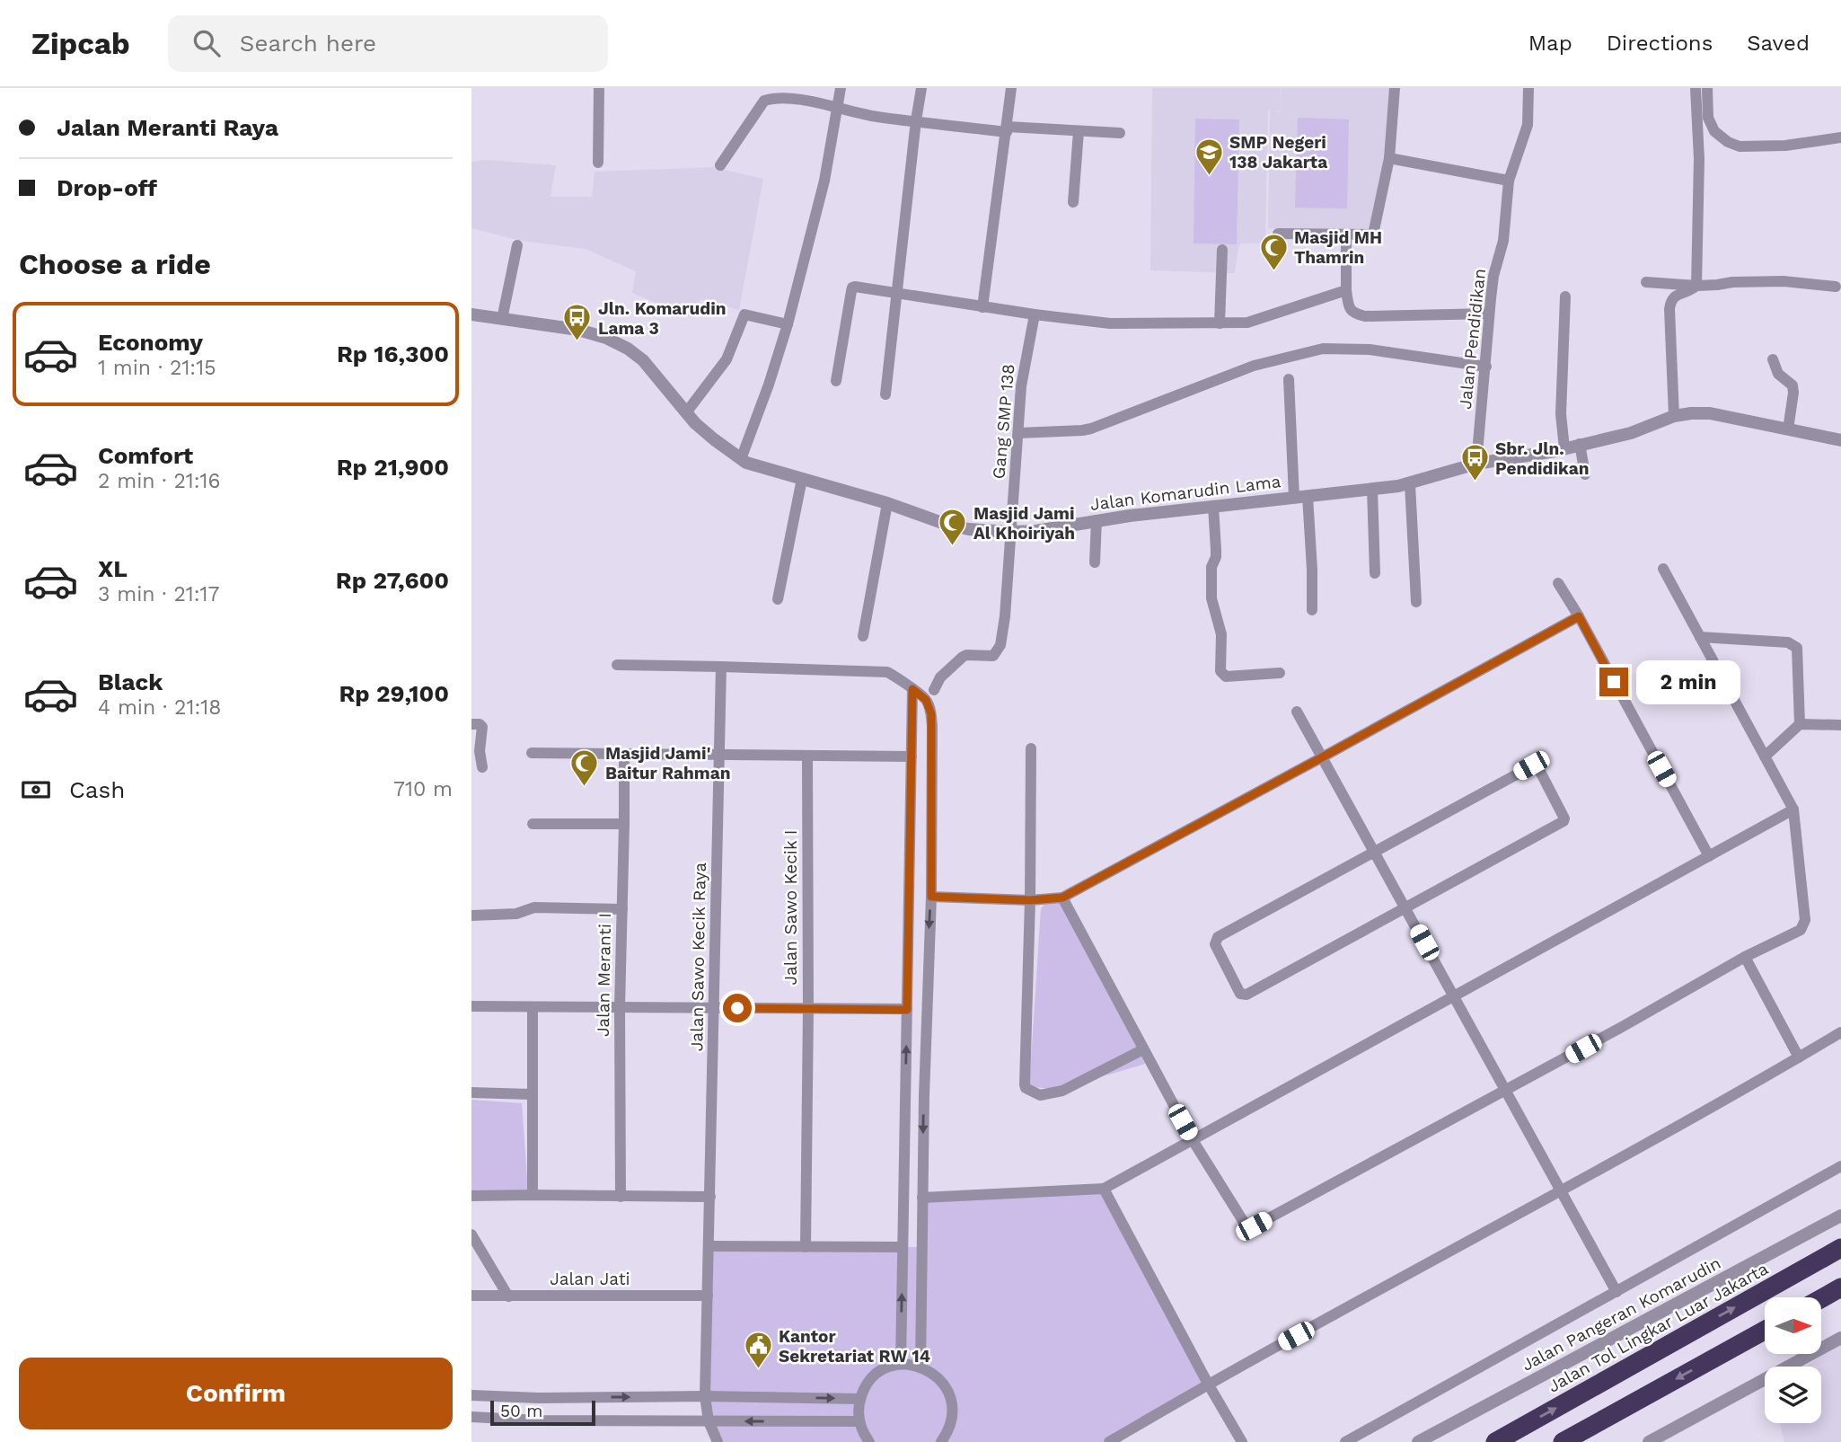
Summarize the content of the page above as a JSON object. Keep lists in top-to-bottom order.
{
  "streets": {
    "highway": ["Jalan Tol Lingkar Luar Jakarta"],
    "street": [
      "Jalan Pendidikan",
      "Gang SMP 138",
      "Jalan Komarudin Lama",
      "Jalan Sawo Kecik I",
      "Jalan Sawo Kecik Raya",
      "Jalan Meranti I",
      "Jalan Jati",
      "Jalan Pangeran Komarudin"
    ]
  },
  "crossings": [
    ["Jalan Pendidikan", "Jalan Komarudin Lama"],
    ["Gang SMP 138", "Jalan Komarudin Lama"],
    ["Jalan Sawo Kecik Raya", "Jalan Jati"]
  ],
  "places": {
    "school or university": ["SMP Negeri 138 Jakarta"],
    "mosque": ["Masjid MH Thamrin", "Masjid Jami Al Khoiriyah", "Masjid Jami' Baitur Rahman"],
    "bus stop": ["Jln. Komarudin Lama 3", "Sbr. Jln. Pendidikan"],
    "public building": ["Kantor Sekretariat RW 14"]
  },
  "scale_bar": "50 m",
  "north": "right",
  "page": {
    "header": "Zipcab",
    "search": "Search here",
    "nav": ["Map", "Directions", "Saved"],
    "banner": ["Jalan Meranti Raya", "Drop-off"],
    "heading": "Choose a ride",
    "list": [
      {
        "name": "Economy",
        "note": "1 min · 21:15",
        "value": "Rp 16,300"
      },
      {
        "name": "Comfort",
        "note": "2 min · 21:16",
        "value": "Rp 21,900"
      },
      {
        "name": "XL",
        "note": "3 min · 21:17",
        "value": "Rp 27,600"
      },
      {
        "name": "Black",
        "note": "4 min · 21:18",
        "value": "Rp 29,100"
      }
    ],
    "bubble": "2 min",
    "pay": ["Cash", "710 m"],
    "buttons": "Confirm",
    "scale": "50 m"
  }
}
